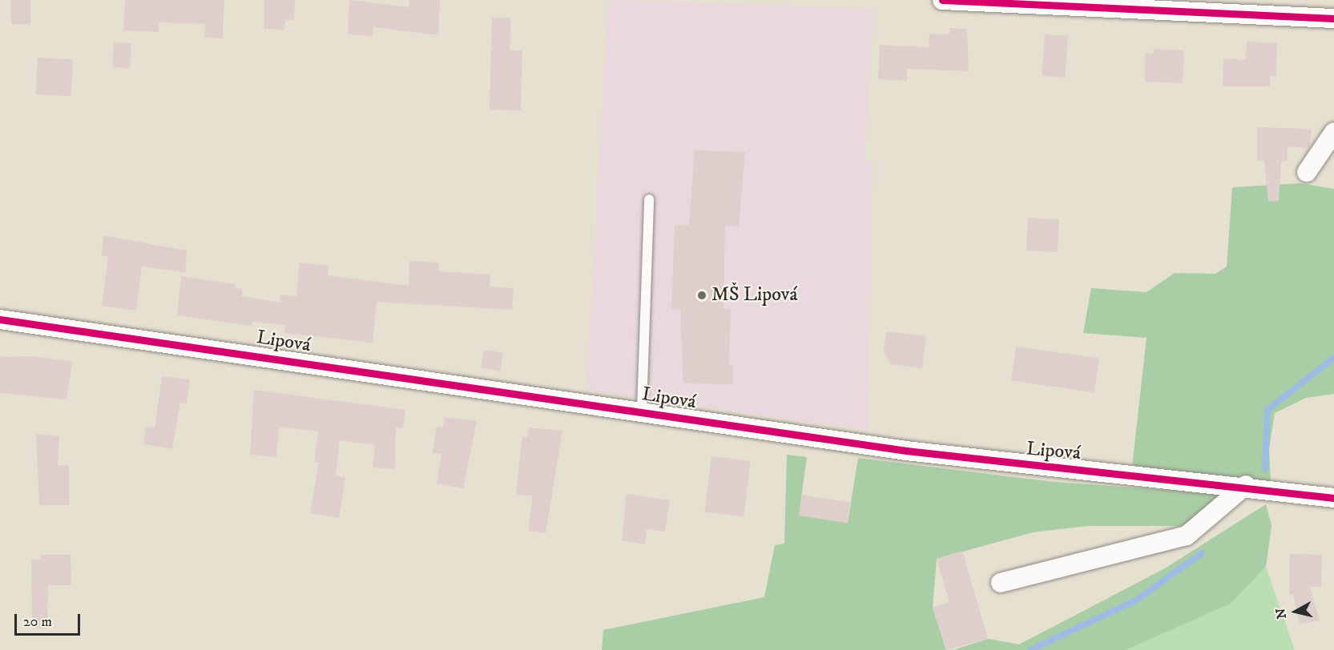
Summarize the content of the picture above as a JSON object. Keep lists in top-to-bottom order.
{
  "streets": {
    "street": ["Lipová"]
  },
  "places": ["MŠ Lipová"],
  "scale_bar": "20 m",
  "north": "left"
}
